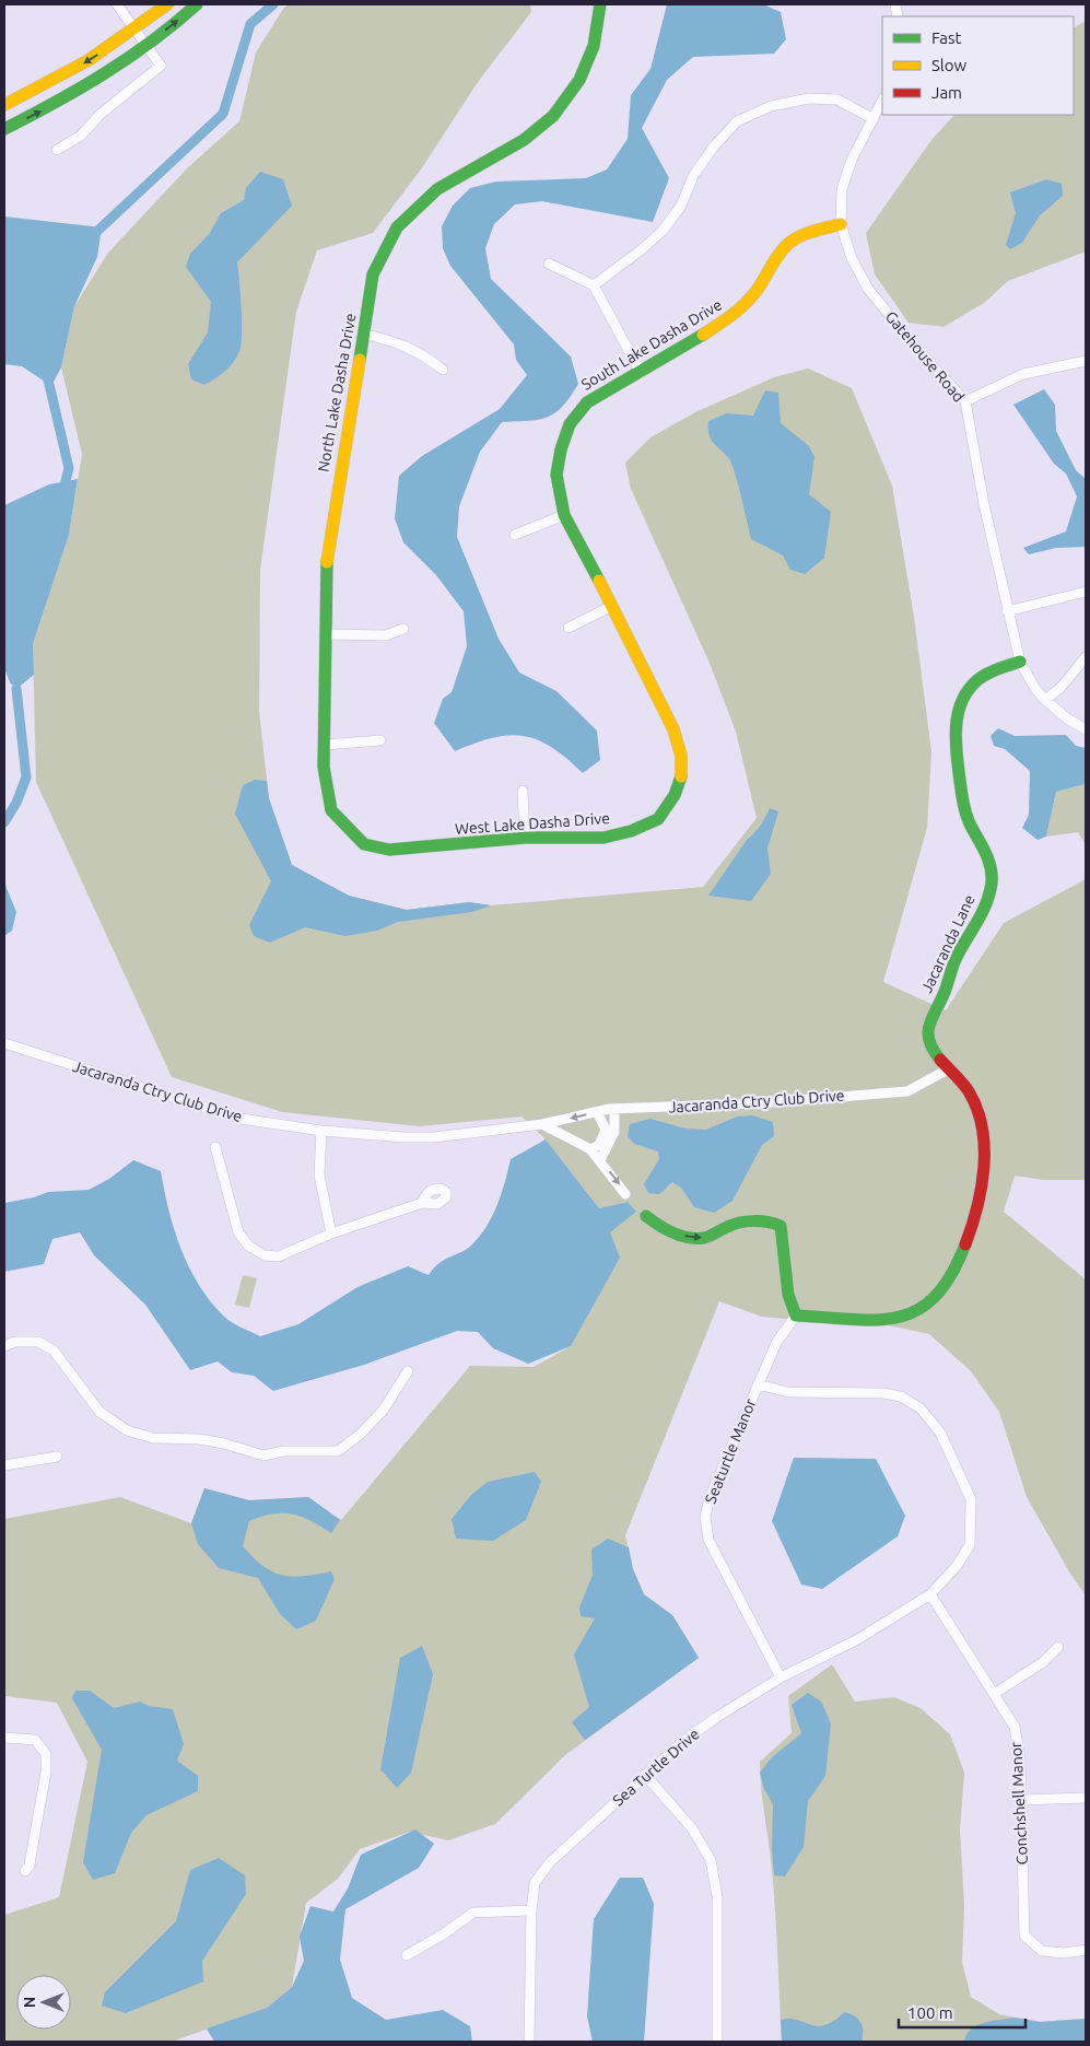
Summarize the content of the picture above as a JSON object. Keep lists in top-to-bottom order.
{
  "streets": {
    "street": [
      "South Lake Dasha Drive",
      "Gatehouse Road",
      "North Lake Dasha Drive",
      "West Lake Dasha Drive",
      "Jacaranda Lane",
      "Jacaranda Ctry Club Drive",
      "Seaturtle Manor",
      "Sea Turtle Drive",
      "Conchshell Manor"
    ]
  },
  "crossings": [
    ["South Lake Dasha Drive", "Gatehouse Road"],
    ["South Lake Dasha Drive", "West Lake Dasha Drive"],
    ["Gatehouse Road", "Jacaranda Lane"],
    ["North Lake Dasha Drive", "West Lake Dasha Drive"],
    ["Jacaranda Lane", "Jacaranda Ctry Club Drive"],
    ["Jacaranda Lane", "Seaturtle Manor"],
    ["Seaturtle Manor", "Sea Turtle Drive"],
    ["Sea Turtle Drive", "Conchshell Manor"]
  ],
  "legend": ["Fast", "Slow", "Jam"],
  "scale_bar": "100 m",
  "north": "left"
}
